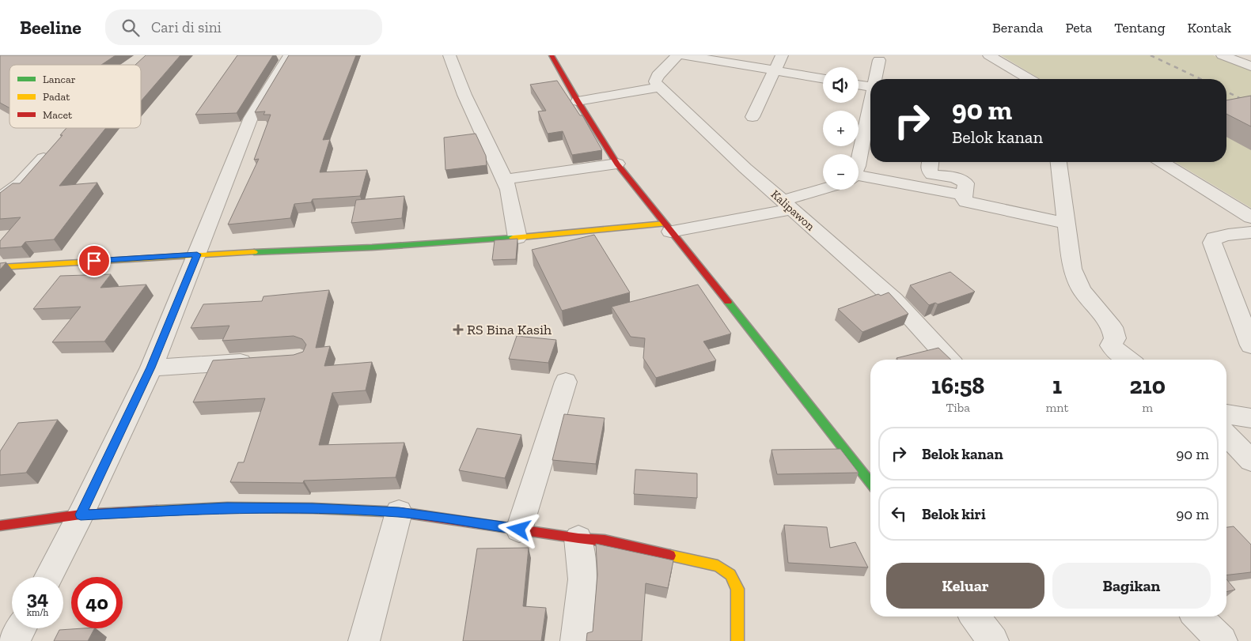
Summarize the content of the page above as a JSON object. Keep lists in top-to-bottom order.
{
  "streets": {
    "street": ["Kalipawon"]
  },
  "places": {
    "health": ["RS Bina Kasih"]
  },
  "legend": ["Lancar", "Padat", "Macet"],
  "page": {
    "header": "Beeline",
    "search": "Cari di sini",
    "nav": [
      "Beranda",
      "Peta",
      "Tentang",
      "Kontak"
    ],
    "map_buttons": ["+", "−"],
    "turn": ["90 m", "Belok kanan"],
    "eta": [
      "16:58",
      "Tiba",
      "1",
      "mnt",
      "210",
      "m"
    ],
    "list": [
      {
        "name": "Belok kanan",
        "value": "90 m"
      },
      {
        "name": "Belok kiri",
        "value": "90 m"
      }
    ],
    "buttons": ["Keluar", "Bagikan"],
    "speed": "34 km/h",
    "limit": "40"
  }
}
